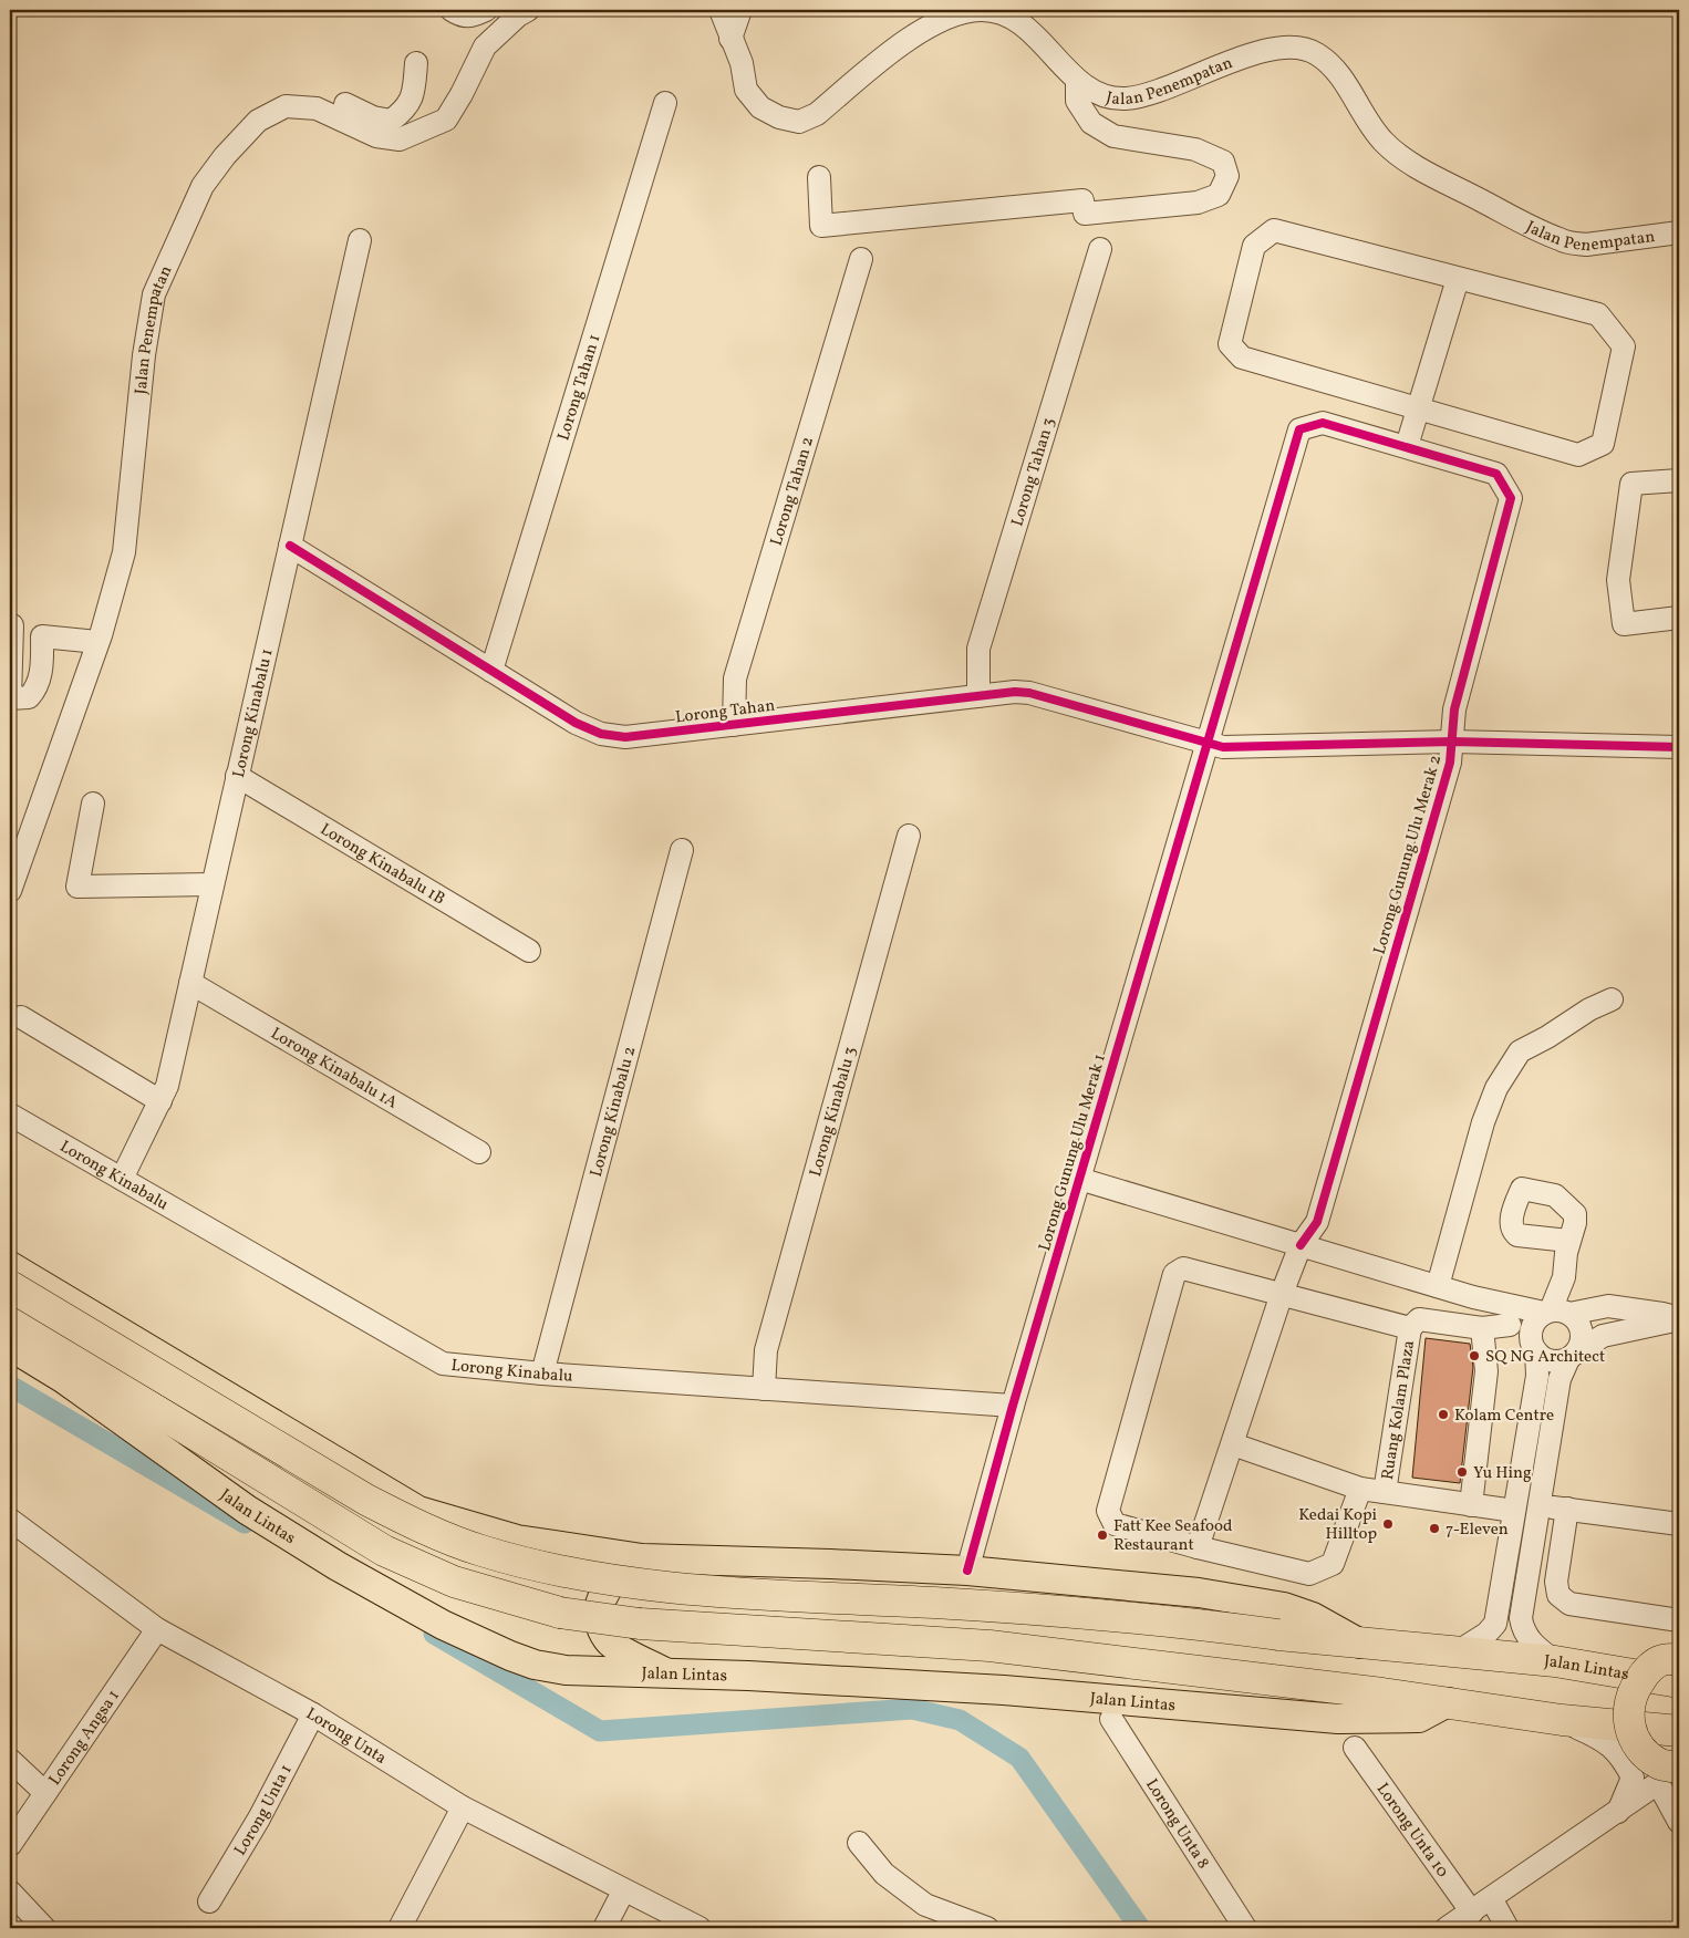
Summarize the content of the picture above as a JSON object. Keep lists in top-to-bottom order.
{
  "streets": {
    "highway": ["Jalan Lintas"],
    "street": [
      "Jalan Penempatan",
      "Lorong Tahan 1",
      "Lorong Tahan 3",
      "Lorong Tahan 2",
      "Lorong Tahan",
      "Lorong Kinabalu 1",
      "Lorong Gunung Ulu Merak 2",
      "Lorong Kinabalu 1B",
      "Lorong Kinabalu 1A",
      "Lorong Kinabalu 2",
      "Lorong Kinabalu 3",
      "Lorong Gunung Ulu Merak 1",
      "Lorong Kinabalu",
      "Ruang Kolam Plaza",
      "Lorong Unta",
      "Lorong Angsa 1",
      "Lorong Unta 1",
      "Lorong Unta 8",
      "Lorong Unta 10"
    ]
  },
  "crossings": [
    ["Lorong Tahan 1", "Lorong Tahan"],
    ["Lorong Tahan 3", "Lorong Tahan"],
    ["Lorong Tahan 2", "Lorong Tahan"],
    ["Lorong Tahan", "Lorong Kinabalu 1"],
    ["Lorong Tahan", "Lorong Gunung Ulu Merak 2"],
    ["Lorong Tahan", "Lorong Gunung Ulu Merak 1"],
    ["Lorong Kinabalu 1", "Lorong Kinabalu 1B"],
    ["Lorong Kinabalu 1", "Lorong Kinabalu 1A"],
    ["Lorong Kinabalu 1", "Lorong Kinabalu"],
    ["Lorong Gunung Ulu Merak 2", "Lorong Gunung Ulu Merak 1"],
    ["Lorong Gunung Ulu Merak 2", "Ruang Kolam Plaza"],
    ["Lorong Kinabalu 2", "Lorong Kinabalu"],
    ["Lorong Kinabalu 3", "Lorong Kinabalu"],
    ["Lorong Gunung Ulu Merak 1", "Lorong Kinabalu"],
    ["Lorong Gunung Ulu Merak 1", "Jalan Lintas"],
    ["Lorong Unta", "Lorong Angsa 1"],
    ["Lorong Unta", "Lorong Unta 1"]
  ],
  "places": [
    "SQ NG Architect",
    "Kolam Centre",
    "Yu Hing",
    "Kedai Kopi Hilltop",
    "7-Eleven",
    "Fatt Kee Seafood Restaurant"
  ]
}
